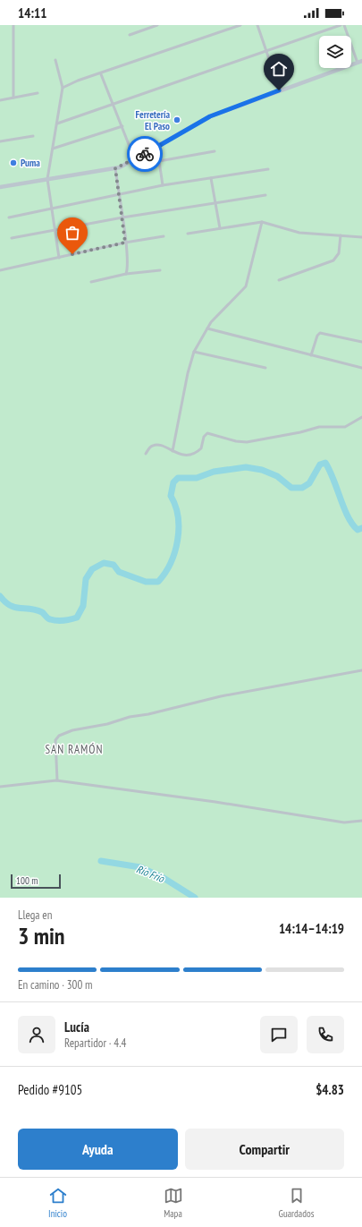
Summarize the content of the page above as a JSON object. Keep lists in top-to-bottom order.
{
  "districts": ["SAN RAMÓN"],
  "water": ["Río Frío"],
  "places": ["Ferretería El Paso", "Puma"],
  "scale_bar": "100 m",
  "page": {
    "status": "14:11",
    "scale": "100 m",
    "heading": ["3 min", "Llega en", "14:14–14:19"],
    "panel": [
      "Lucía",
      "Repartidor · 4.4",
      "Pedido #9105",
      "$4.83"
    ],
    "bar": "En camino · 300 m",
    "buttons": ["Ayuda", "Compartir"],
    "tabs": ["Inicio", "Mapa", "Guardados"]
  }
}
